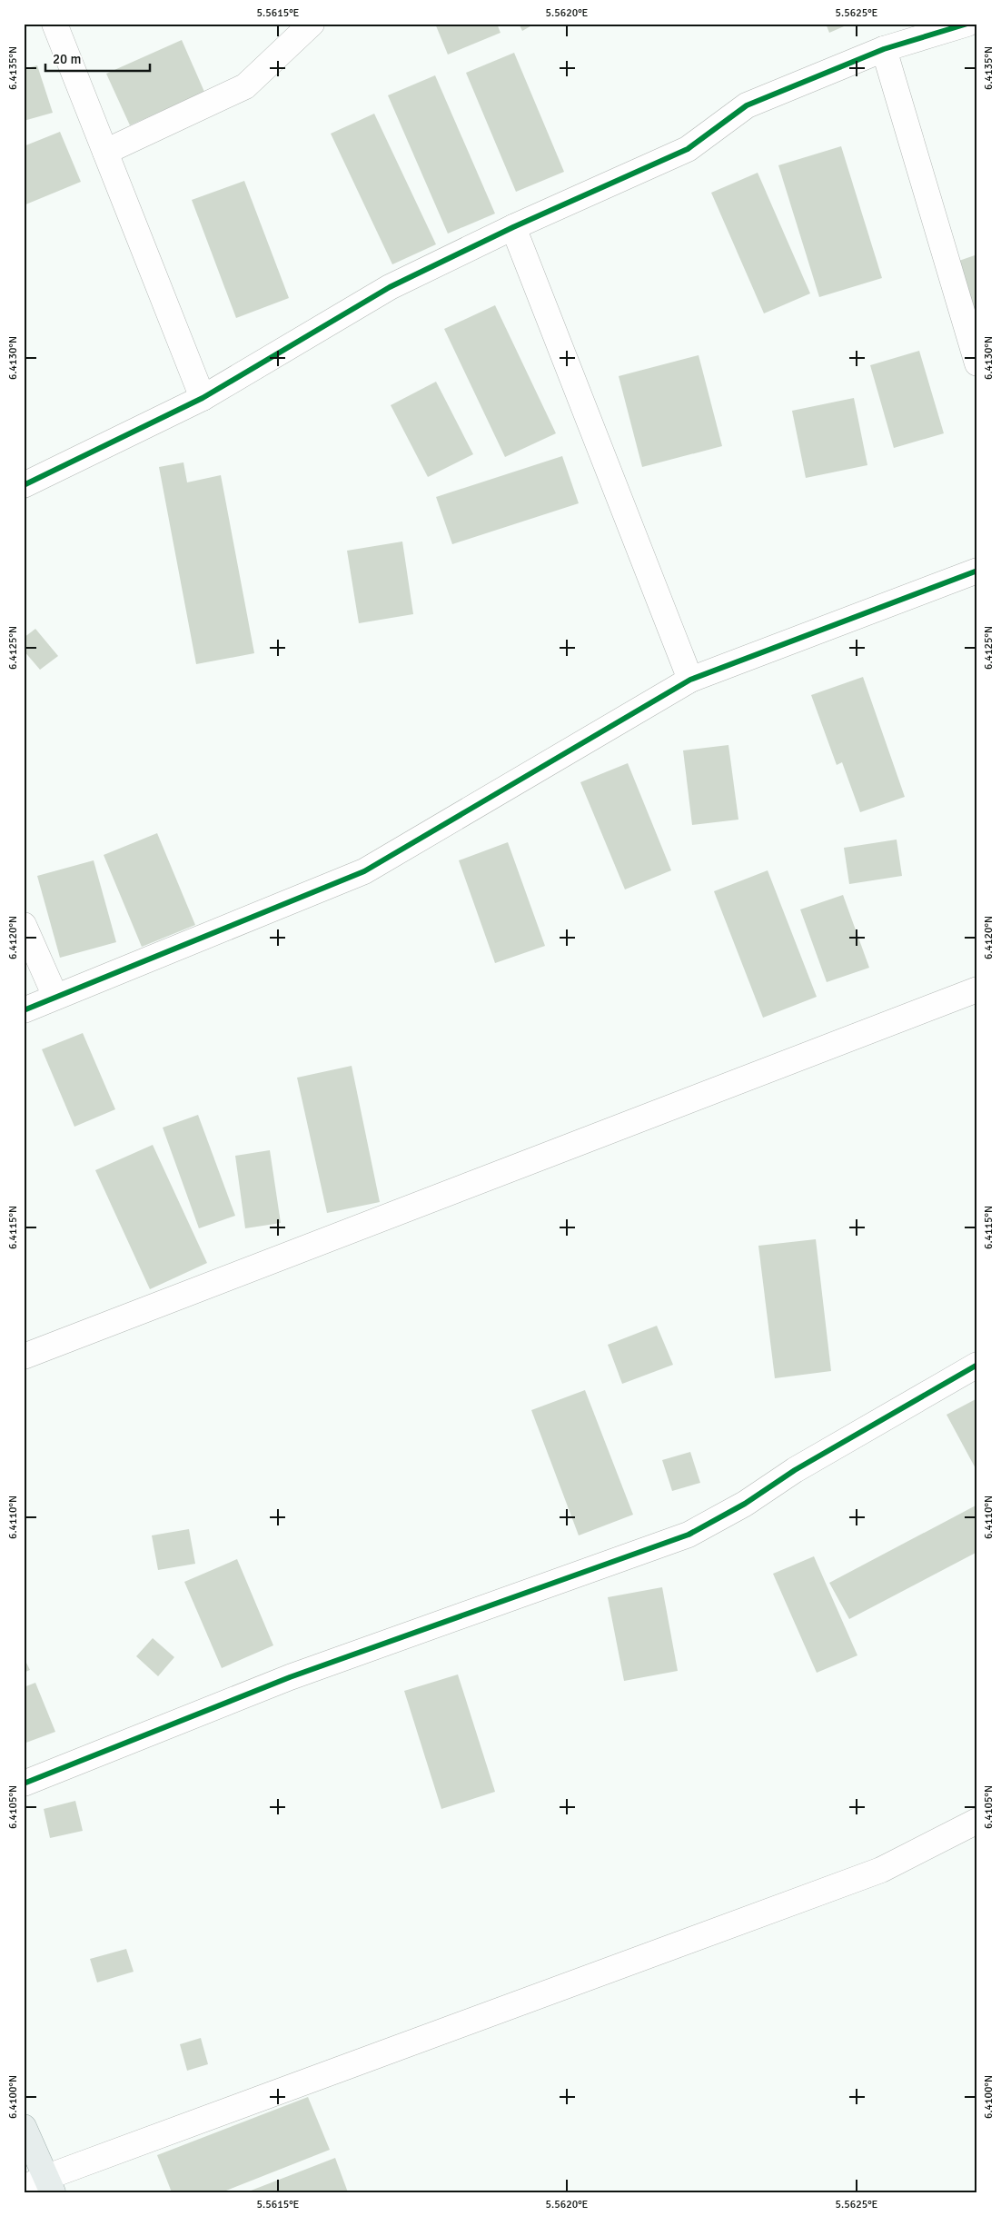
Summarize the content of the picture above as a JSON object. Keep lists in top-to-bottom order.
{
  "scale_bar": "20 m",
  "coordinates": [
    "5.5615°E",
    "5.5620°E",
    "5.5625°E",
    "6.4135°N",
    "6.4130°N",
    "6.4125°N",
    "6.4120°N",
    "6.4115°N",
    "6.4110°N",
    "6.4105°N",
    "6.4100°N"
  ]
}
